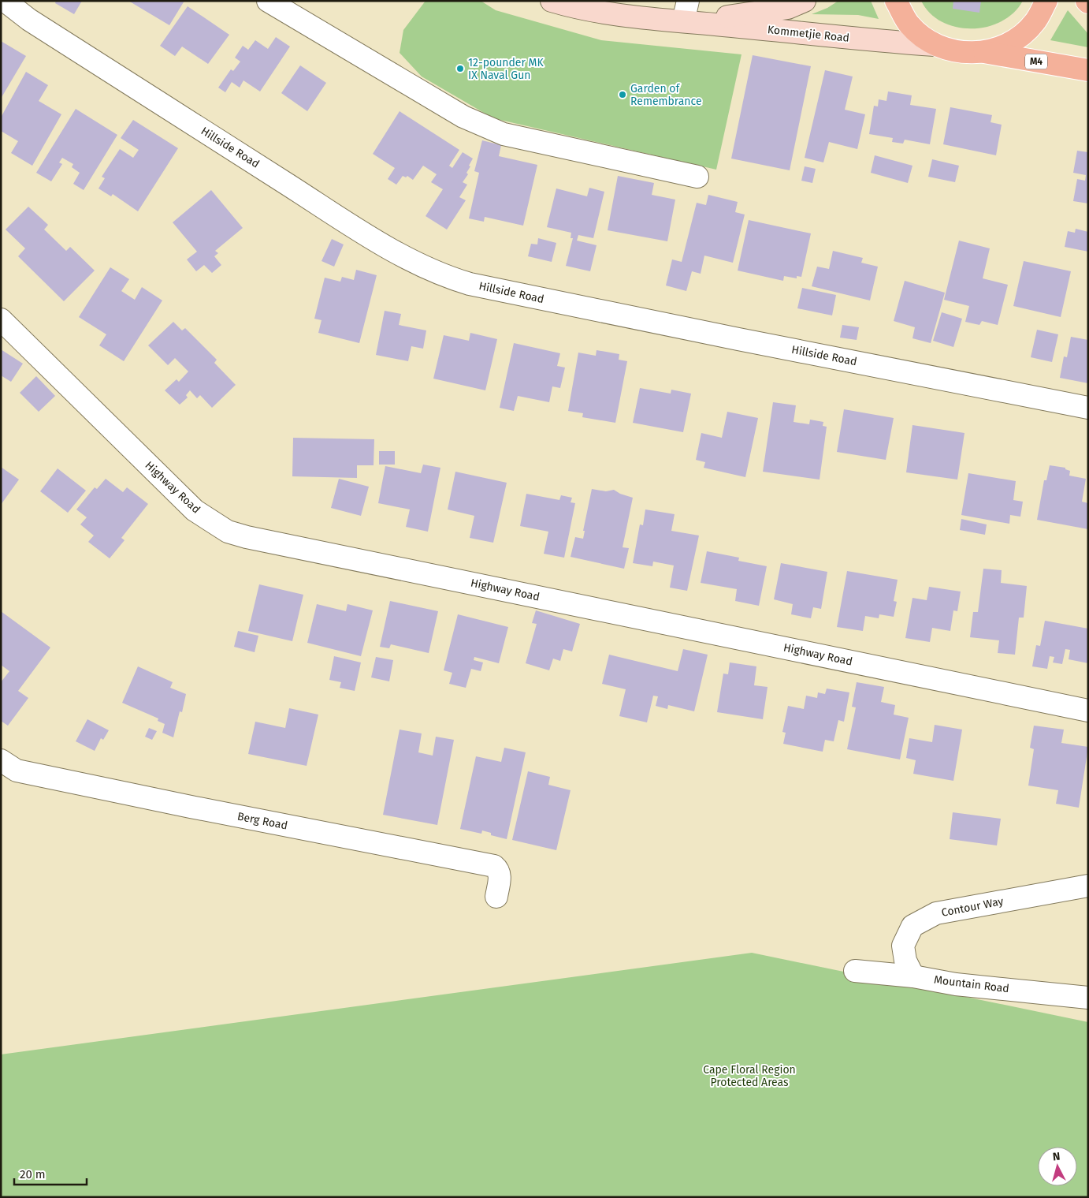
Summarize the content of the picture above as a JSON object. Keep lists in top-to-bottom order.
{
  "streets": {
    "main road": ["Kommetjie Road", "M4"],
    "street": [
      "Hillside Road",
      "Highway Road",
      "Berg Road",
      "Contour Way",
      "Mountain Road"
    ]
  },
  "crossings": [
    ["Kommetjie Road", "M4"],
    ["Contour Way", "Mountain Road"]
  ],
  "parks": ["Cape Floral Region Protected Areas"],
  "places": ["12-pounder MK IX Naval Gun", "Garden of Remembrance"],
  "scale_bar": "20 m",
  "north": "top"
}
